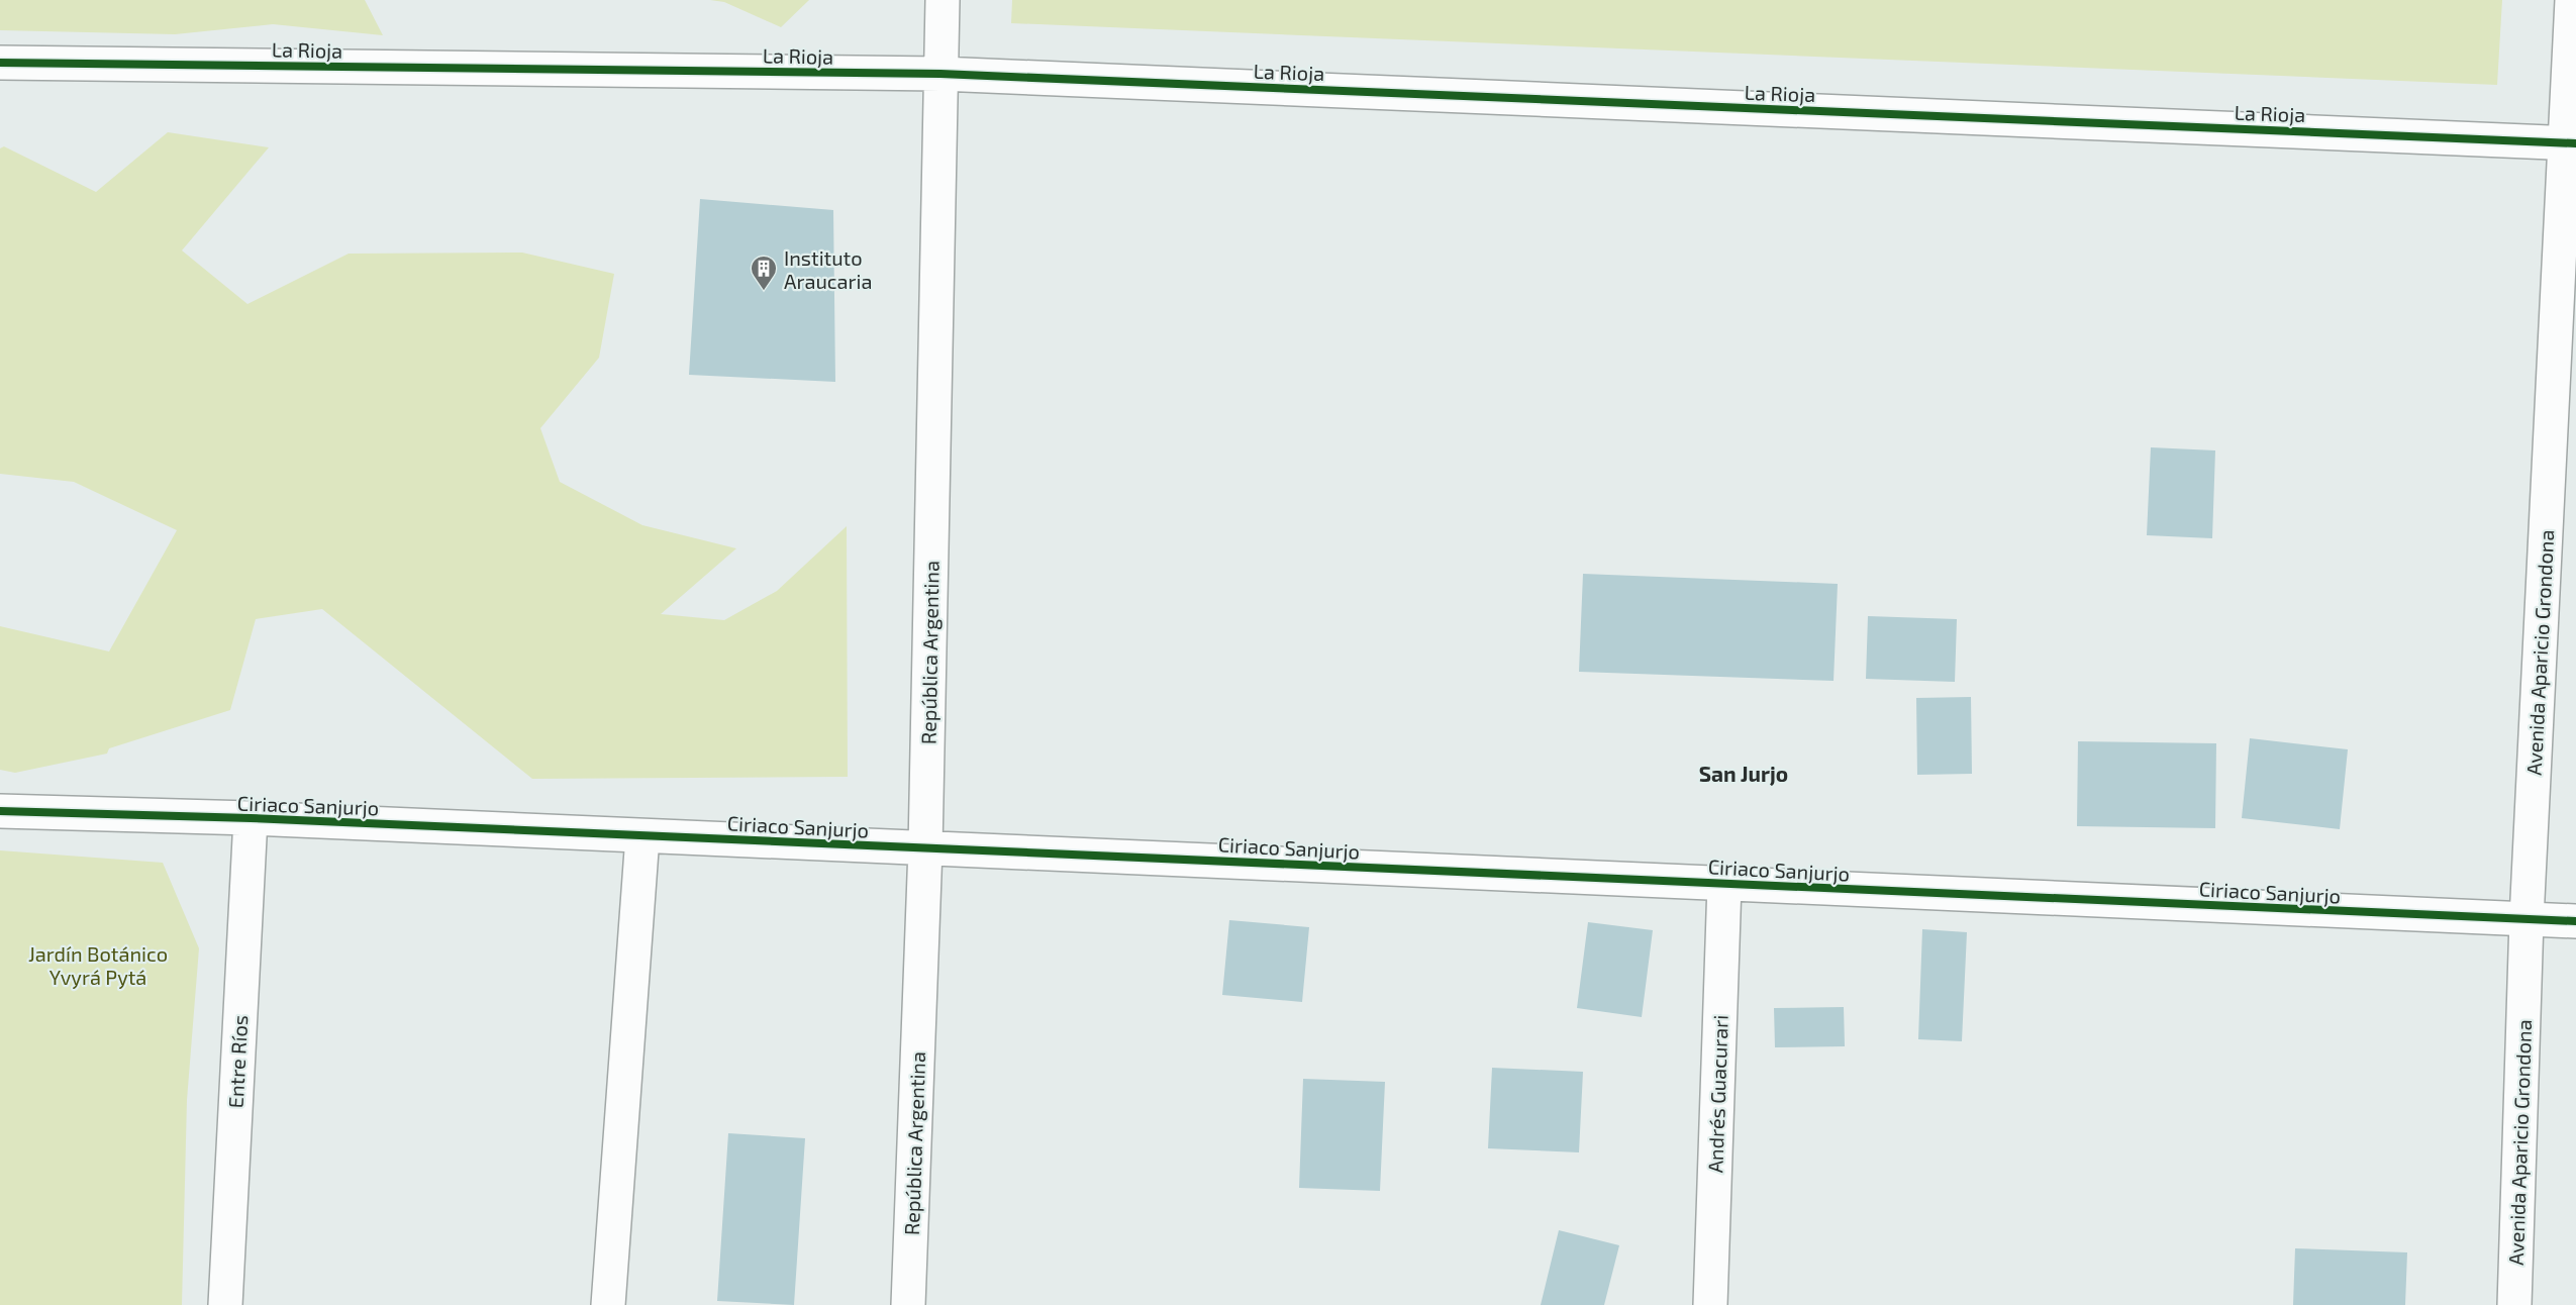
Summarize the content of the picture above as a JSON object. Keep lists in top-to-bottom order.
{
  "streets": {
    "street": [
      "La Rioja",
      "República Argentina",
      "Avenida Aparicio Grondona",
      "Ciriaco Sanjurjo",
      "Entre Ríos",
      "Andrés Guacurari"
    ]
  },
  "crossings": [
    ["La Rioja", "República Argentina"],
    ["La Rioja", "Avenida Aparicio Grondona"],
    ["República Argentina", "Ciriaco Sanjurjo"],
    ["Avenida Aparicio Grondona", "Ciriaco Sanjurjo"],
    ["Ciriaco Sanjurjo", "Entre Ríos"],
    ["Ciriaco Sanjurjo", "Andrés Guacurari"]
  ],
  "districts": ["San Jurjo"],
  "parks": ["Jardín Botánico Yvyrá Pytá"],
  "places": {
    "building": ["Instituto Araucaria"]
  }
}
